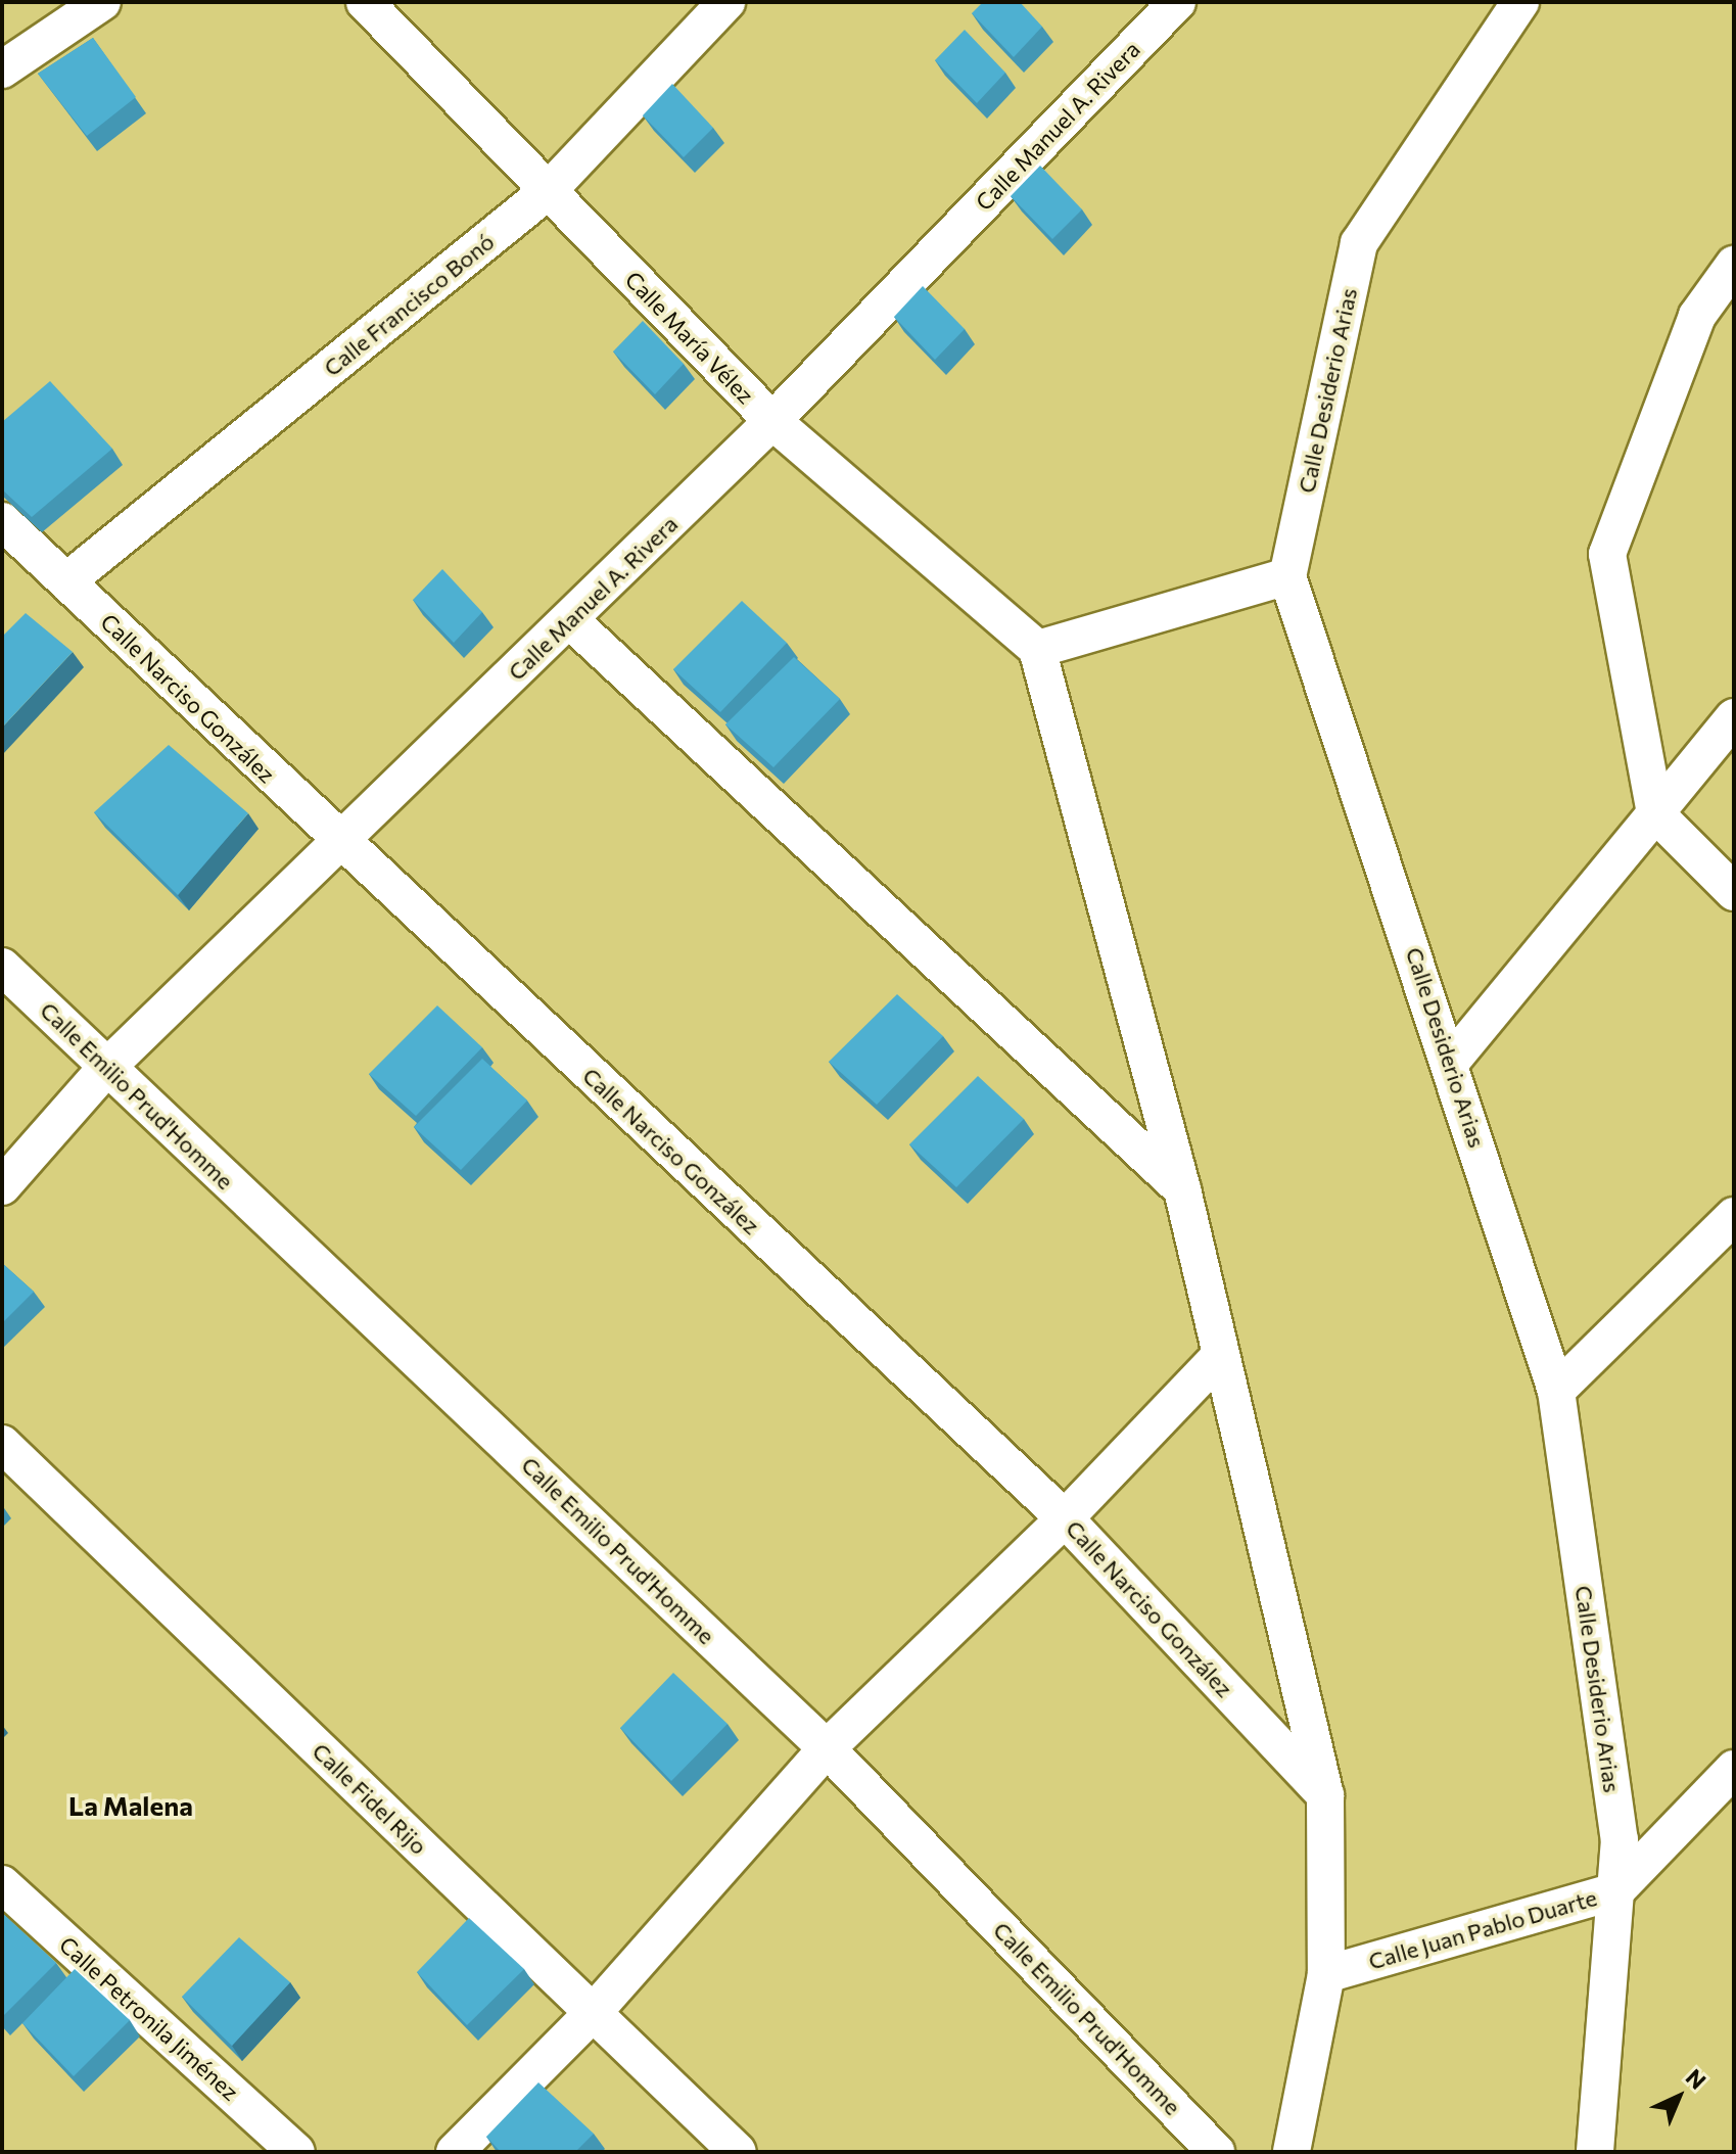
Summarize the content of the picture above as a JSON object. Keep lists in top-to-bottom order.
{
  "streets": {
    "street": [
      "Calle Manuel A. Rivera",
      "Calle Francisco Bonó",
      "Calle María Vélez",
      "Calle Desiderio Arias",
      "Calle Narciso González",
      "Calle Emilio Prud'Homme",
      "Calle Fidel Rijo",
      "Calle Juan Pablo Duarte",
      "Calle Petronila Jiménez"
    ]
  },
  "crossings": [
    ["Calle Manuel A. Rivera", "Calle María Vélez"],
    ["Calle Manuel A. Rivera", "Calle Narciso González"],
    ["Calle Manuel A. Rivera", "Calle Emilio Prud'Homme"],
    ["Calle Francisco Bonó", "Calle María Vélez"],
    ["Calle Francisco Bonó", "Calle Narciso González"],
    ["Calle Desiderio Arias", "Calle Juan Pablo Duarte"]
  ],
  "districts": ["La Malena"],
  "north": "top right"
}
